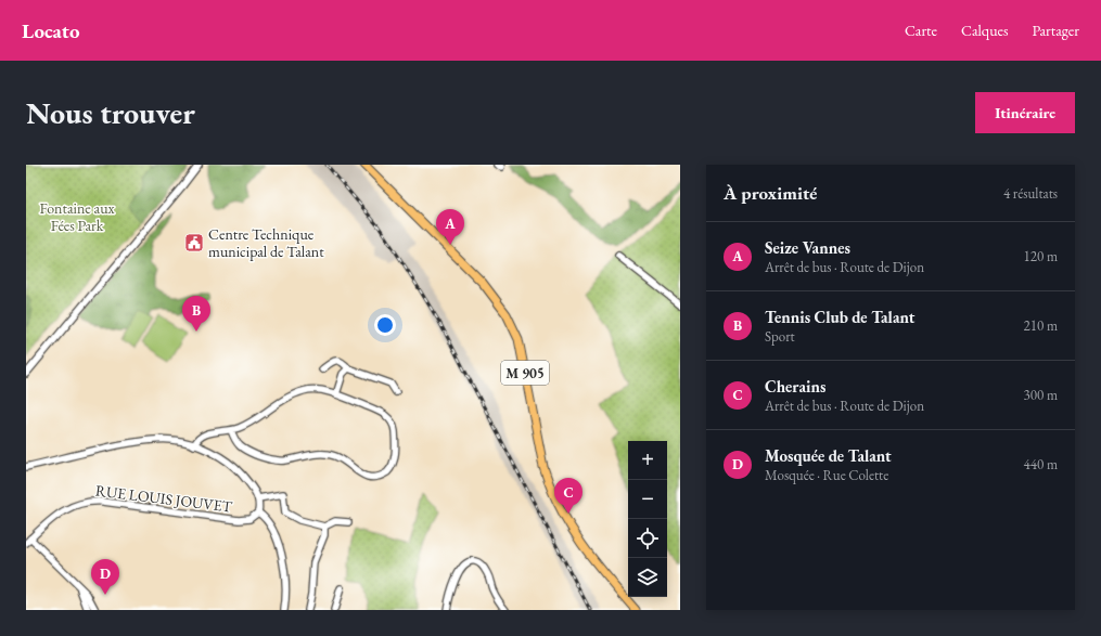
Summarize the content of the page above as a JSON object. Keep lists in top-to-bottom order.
{
  "streets": {
    "main road": ["M 905"],
    "street": ["RUE LOUIS JOUVET"]
  },
  "parks": ["Fontaine aux Fées Park"],
  "places": {
    "public building": ["Centre Technique municipal de Talant"]
  },
  "page": {
    "header": "Locato",
    "nav": ["Carte", "Calques", "Partager"],
    "buttons": "Itinéraire",
    "title": "Nous trouver",
    "heading": ["À proximité", "4 résultats"],
    "pins": [
      "A",
      "B",
      "C",
      "D"
    ],
    "list": [
      {
        "mark": "A",
        "name": "Seize Vannes",
        "note": "Arrêt de bus · Route de Dijon",
        "value": "120 m"
      },
      {
        "mark": "B",
        "name": "Tennis Club de Talant",
        "note": "Sport",
        "value": "210 m"
      },
      {
        "mark": "C",
        "name": "Cherains",
        "note": "Arrêt de bus · Route de Dijon",
        "value": "300 m"
      },
      {
        "mark": "D",
        "name": "Mosquée de Talant",
        "note": "Mosquée · Rue Colette",
        "value": "440 m"
      }
    ],
    "map_buttons": ["+", "−"]
  }
}
